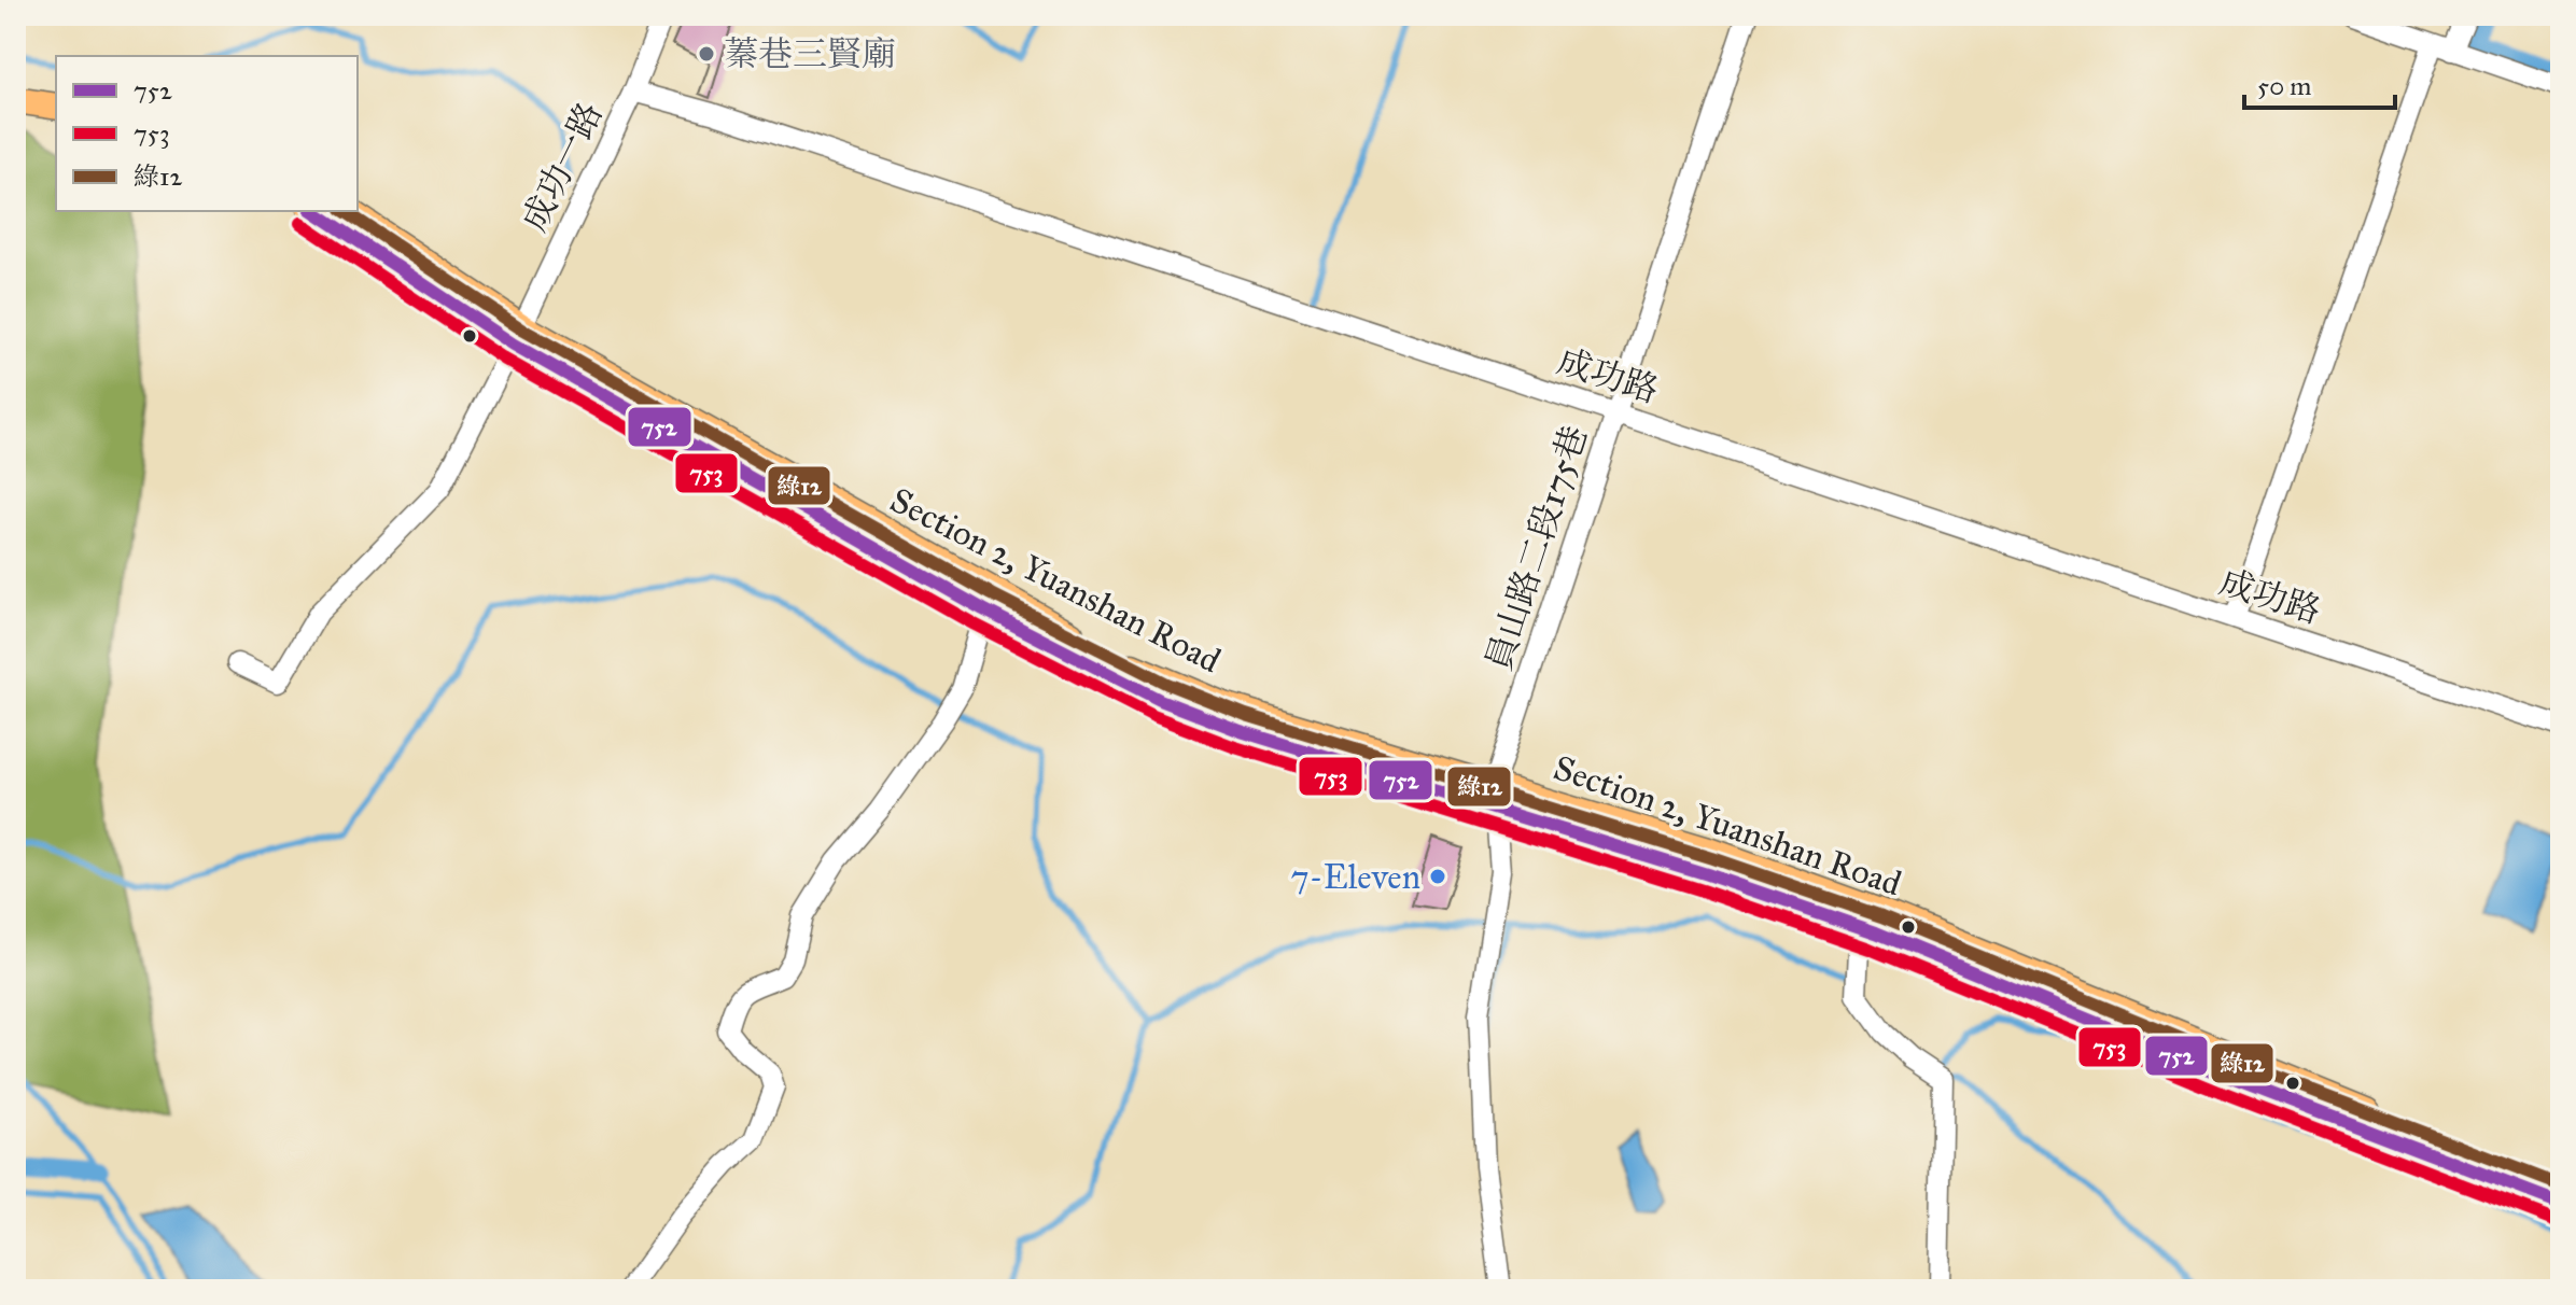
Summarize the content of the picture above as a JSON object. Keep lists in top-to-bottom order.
{
  "streets": {
    "main road": ["Section 2, Yuanshan Road"],
    "street": ["成功一路", "成功路", "員山路二段175巷"]
  },
  "crossings": [
    ["成功一路", "成功路"],
    ["成功一路", "Section 2, Yuanshan Road"],
    ["成功路", "員山路二段175巷"],
    ["員山路二段175巷", "Section 2, Yuanshan Road"]
  ],
  "places": ["蓁巷三賢廟", "7-Eleven"],
  "lines": ["transit line 752", "transit line 綠12", "transit line 753"],
  "legend": ["752", "753", "綠12"],
  "scale_bar": "50 m"
}
